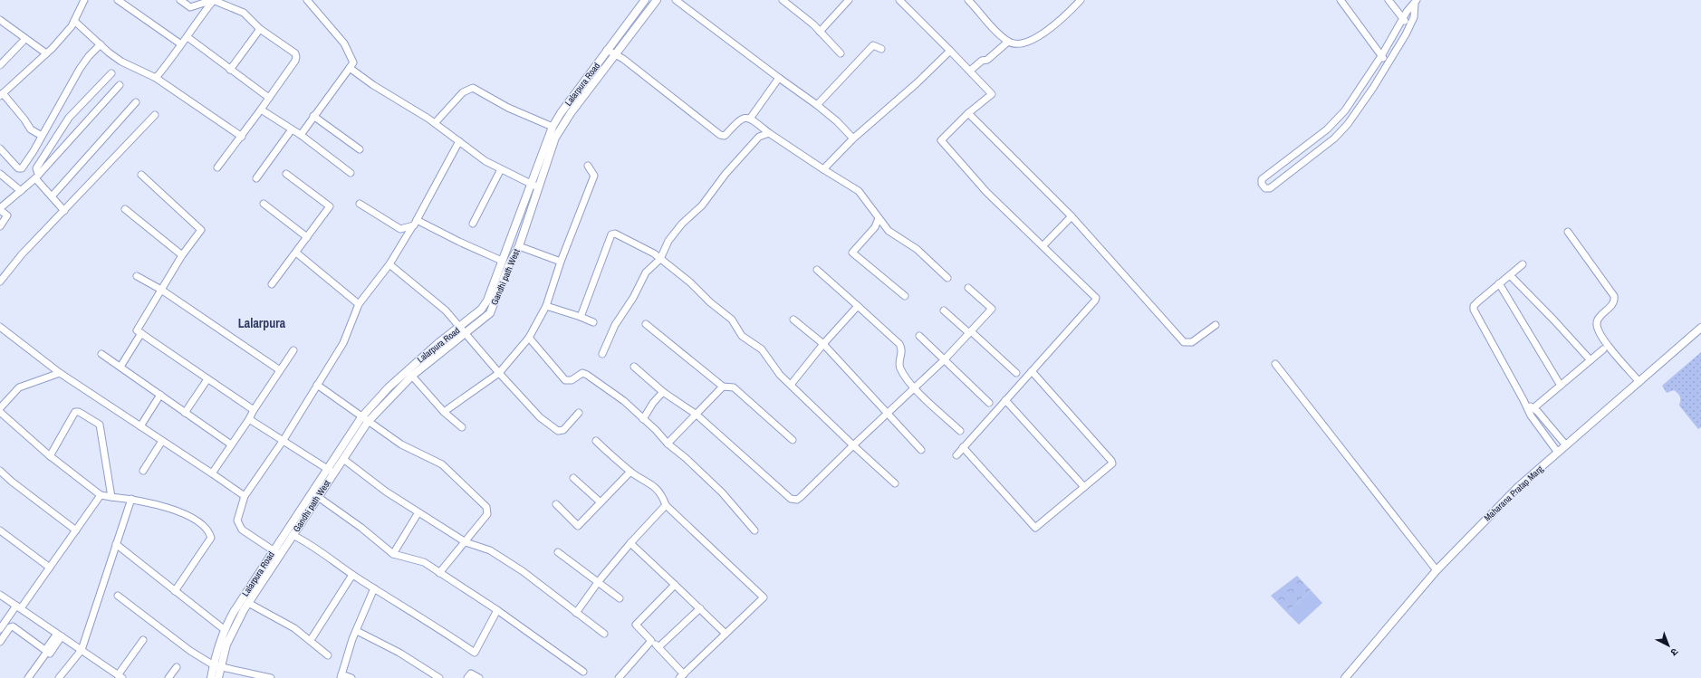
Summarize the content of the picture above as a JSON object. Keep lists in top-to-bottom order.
{
  "streets": {
    "street": ["Lalarpura Road", "Gandhi path West", "Maharana Pratap Marg"]
  },
  "crossings": [
    ["Lalarpura Road", "Gandhi path West"]
  ],
  "districts": ["Lalarpura"],
  "north": "bottom right"
}
